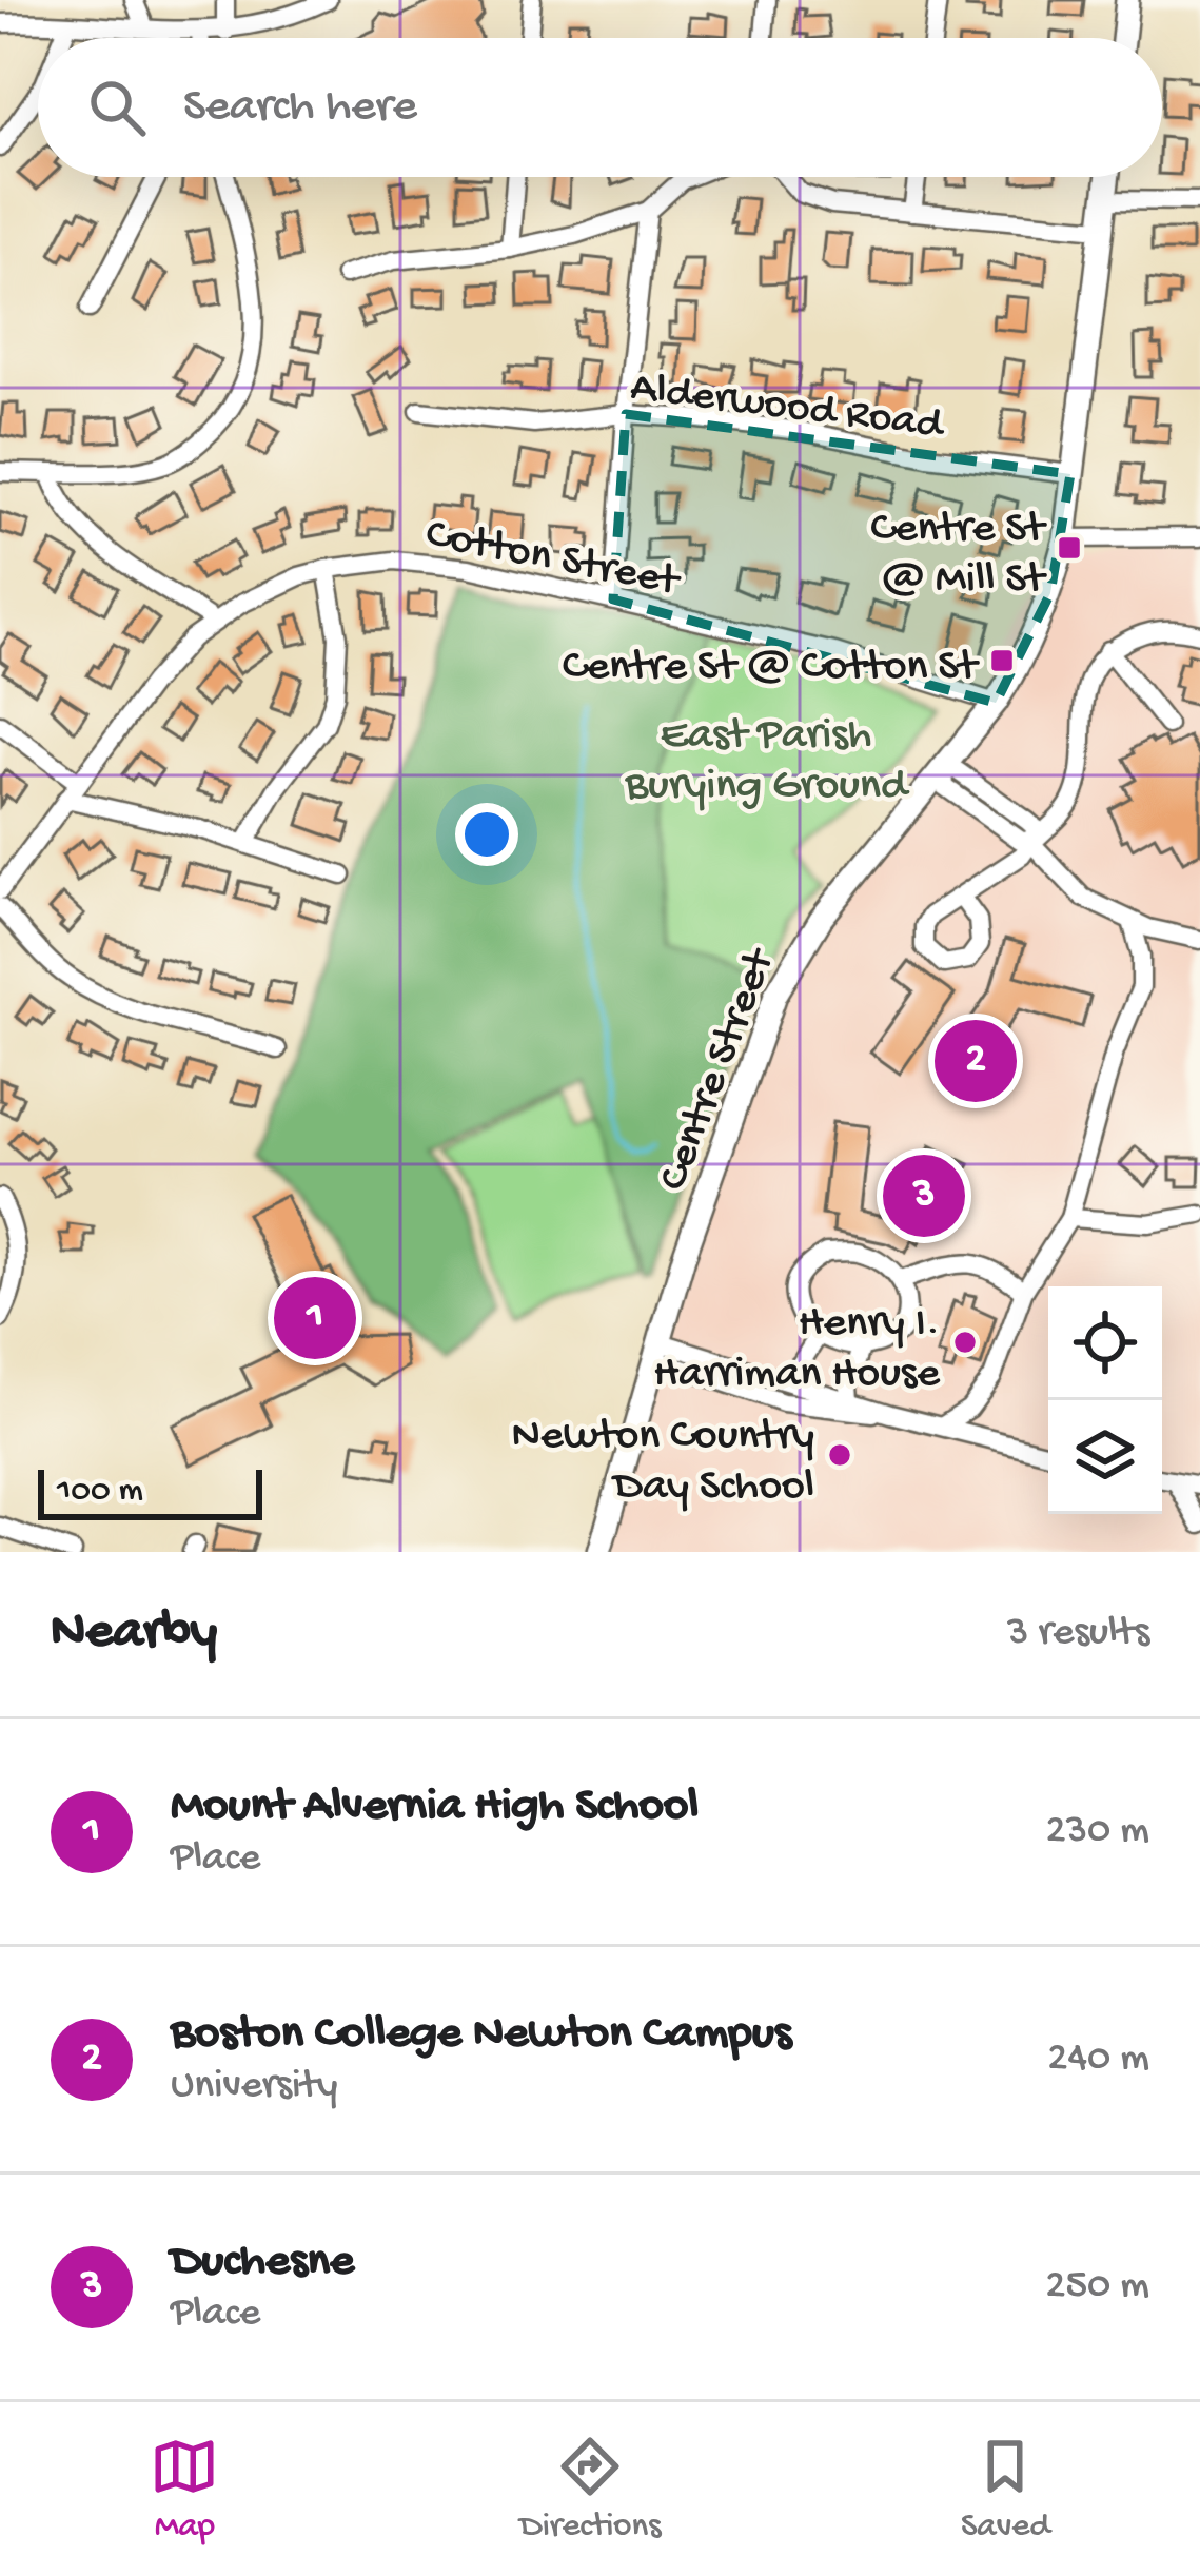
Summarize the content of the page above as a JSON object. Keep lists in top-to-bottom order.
{
  "streets": {
    "main road": ["Centre Street"],
    "street": ["Alderwood Road", "Cotton Street"]
  },
  "crossings": [
    ["Alderwood Road", "Centre Street"],
    ["Cotton Street", "Centre Street"]
  ],
  "parks": ["East Parish Burying Ground"],
  "places": {
    "transit": ["Centre St @ Mill St", "Centre St @ Cotton St"],
    "other": ["Henry I. Harriman House", "Newton Country Day School"]
  },
  "scale_bar": "100 m",
  "page": {
    "search": "Search here",
    "pins": ["2", "3", "1"],
    "scale": "100 m",
    "heading": ["Nearby", "3 results"],
    "list": [
      {
        "mark": "1",
        "name": "Mount Alvernia High School",
        "note": "Place",
        "value": "230 m"
      },
      {
        "mark": "2",
        "name": "Boston College Newton Campus",
        "note": "University",
        "value": "240 m"
      },
      {
        "mark": "3",
        "name": "Duchesne",
        "note": "Place",
        "value": "250 m"
      }
    ],
    "nav": ["Map", "Directions", "Saved"]
  }
}
